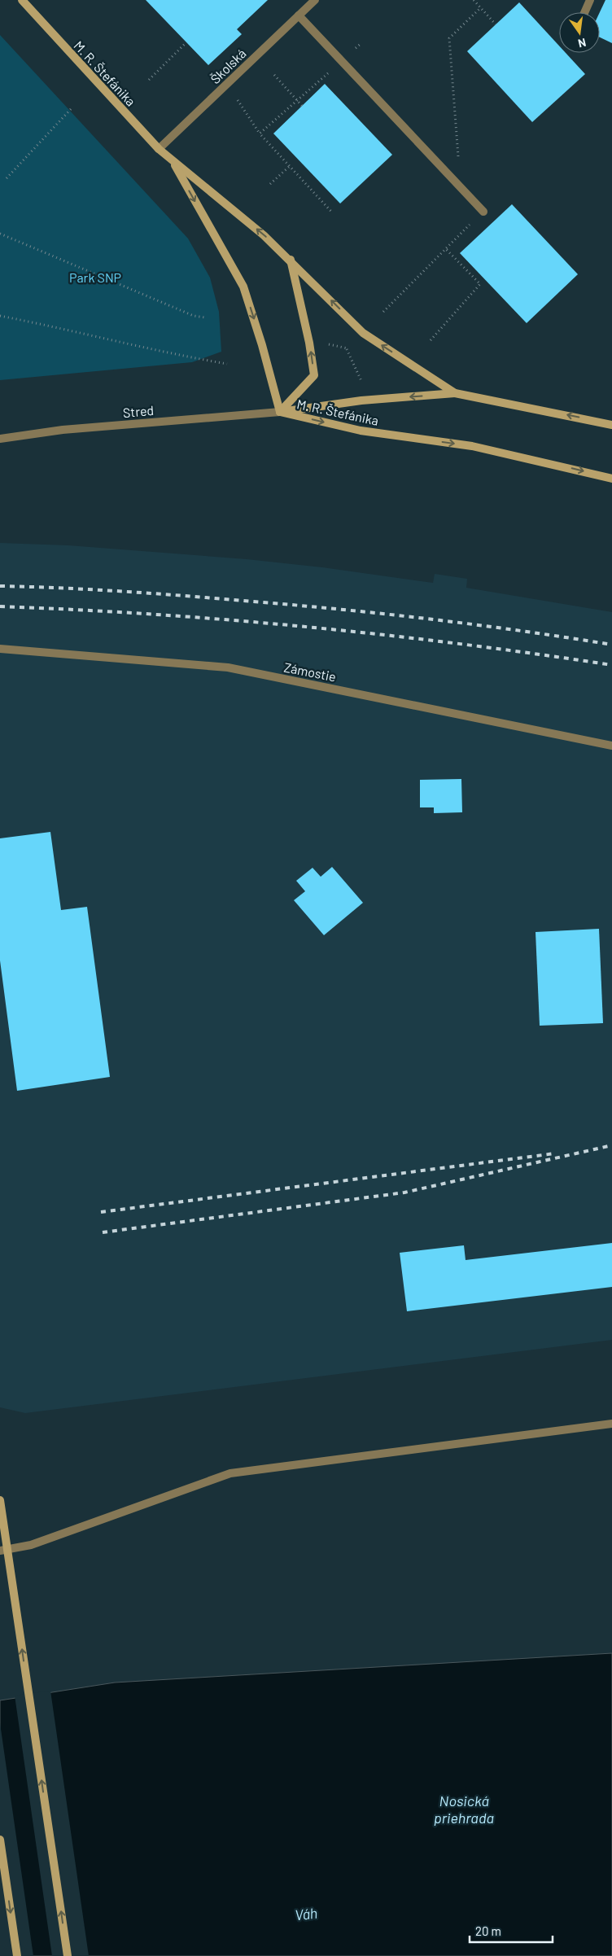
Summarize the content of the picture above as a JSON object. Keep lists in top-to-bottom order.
{
  "streets": {
    "street": [
      "Školská",
      "M. R. Štefánika",
      "Stred",
      "Zámostie"
    ]
  },
  "crossings": [
    ["Školská", "M. R. Štefánika"],
    ["M. R. Štefánika", "Stred"]
  ],
  "water": ["Nosická priehrada", "Váh"],
  "parks": ["Park SNP"],
  "scale_bar": "20 m",
  "north": "bottom"
}
